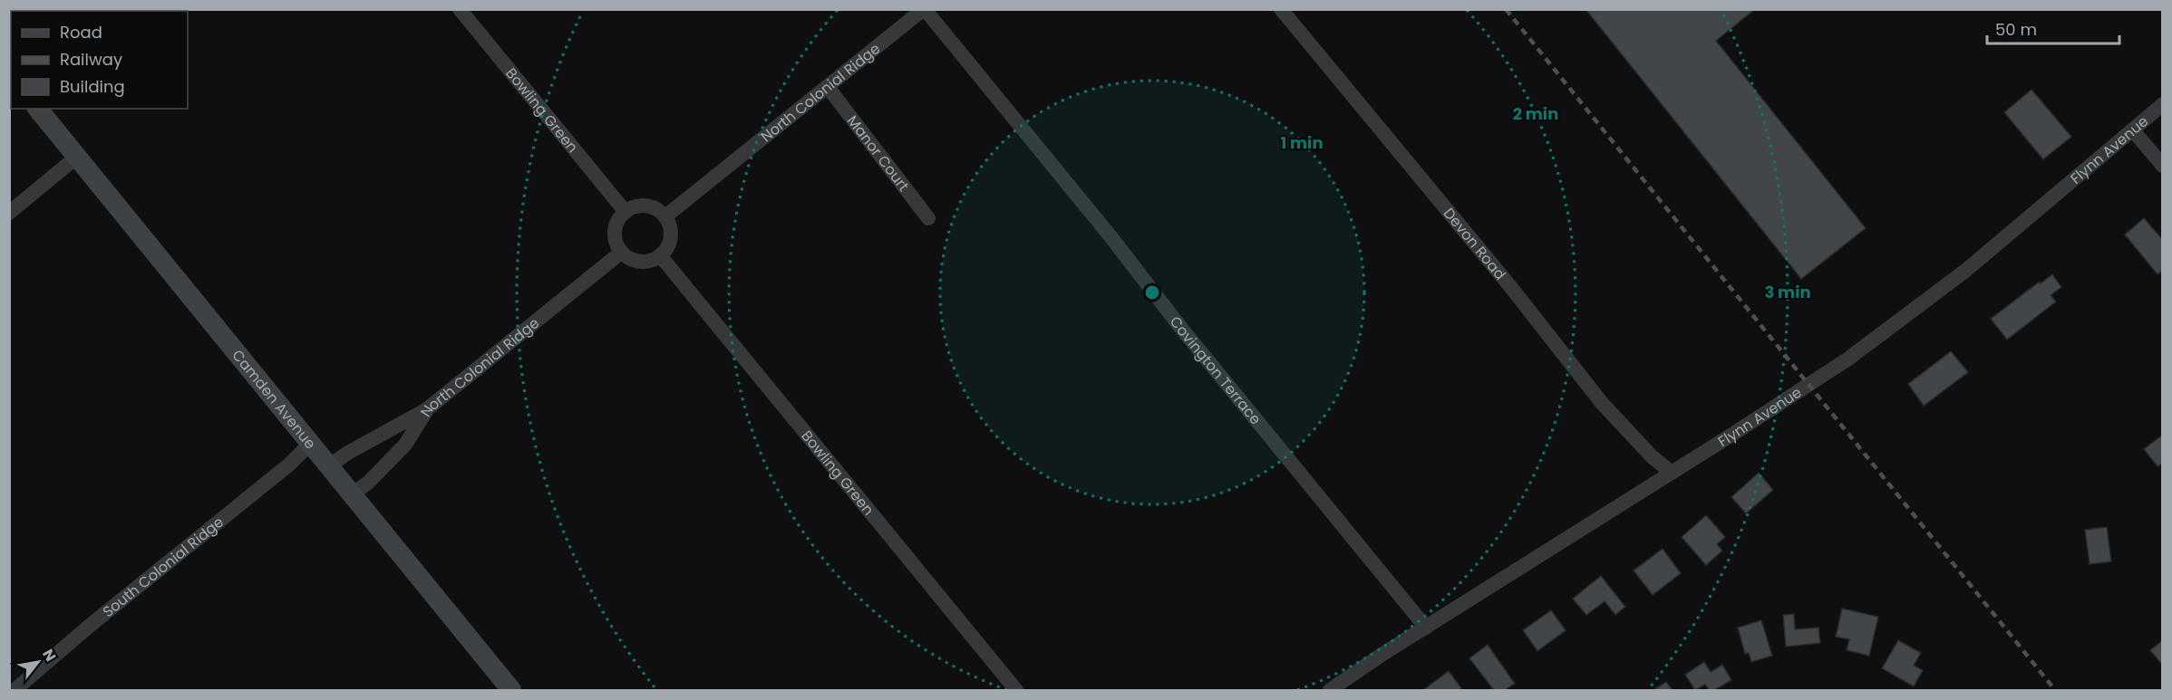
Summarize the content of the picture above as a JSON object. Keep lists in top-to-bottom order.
{
  "streets": {
    "main road": ["Camden Avenue"],
    "street": [
      "North Colonial Ridge",
      "Bowling Green",
      "Flynn Avenue",
      "Manor Court",
      "Devon Road",
      "Covington Terrace",
      "South Colonial Ridge"
    ]
  },
  "crossings": [
    ["North Colonial Ridge", "Bowling Green"],
    ["North Colonial Ridge", "Manor Court"],
    ["North Colonial Ridge", "Covington Terrace"],
    ["North Colonial Ridge", "Camden Avenue"],
    ["Flynn Avenue", "Devon Road"],
    ["Flynn Avenue", "Covington Terrace"],
    ["Camden Avenue", "South Colonial Ridge"]
  ],
  "legend": ["Road", "Railway", "Building"],
  "scale_bar": "50 m",
  "north": "top right",
  "rings": ["2 min", "1 min", "3 min"]
}
